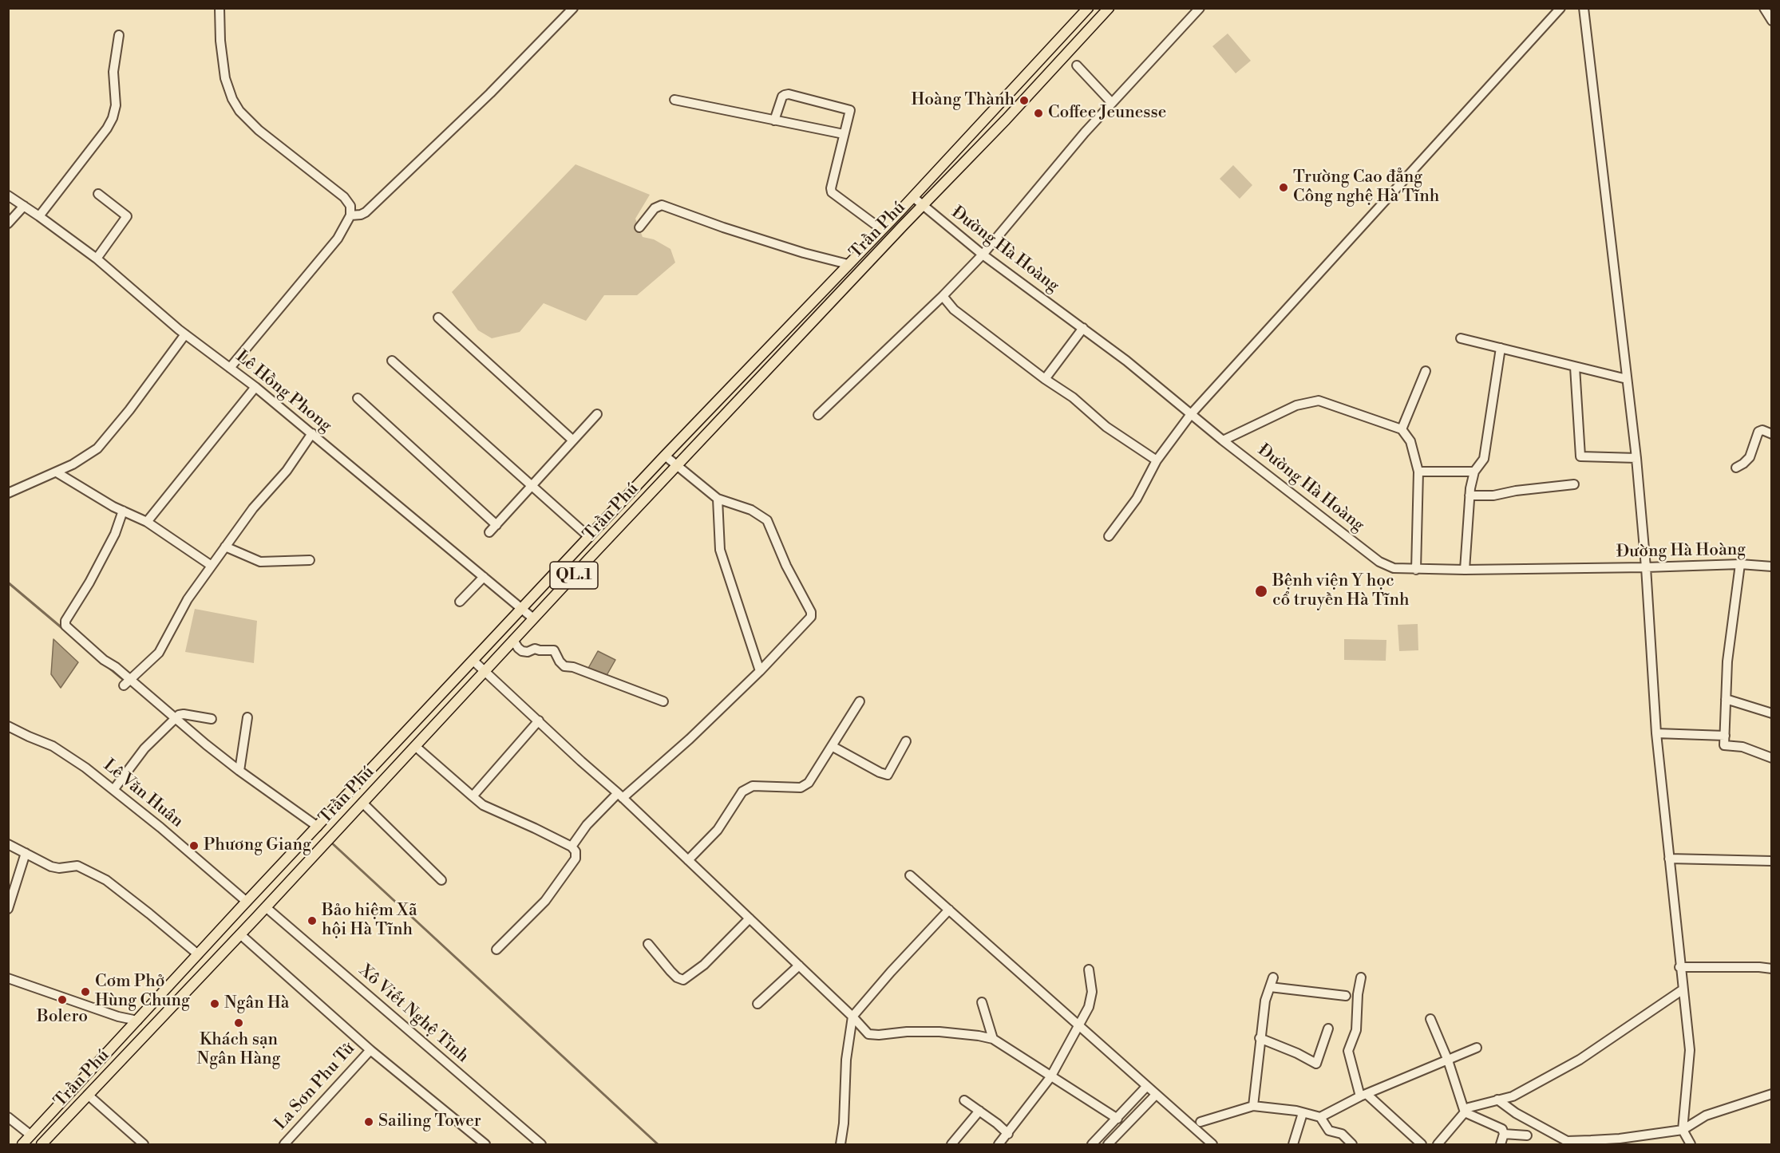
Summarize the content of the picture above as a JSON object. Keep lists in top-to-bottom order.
{
  "streets": {
    "main road": ["Trần Phú", "QL.1"],
    "street": [
      "Đường Hà Hoàng",
      "Lê Hồng Phong",
      "Lê Văn Huân",
      "Xô Viết Nghệ Tĩnh",
      "La Sơn Phu Tử"
    ]
  },
  "crossings": [
    ["Trần Phú", "Đường Hà Hoàng"],
    ["Trần Phú", "Lê Hồng Phong"],
    ["Trần Phú", "Lê Văn Huân"],
    ["Trần Phú", "Xô Viết Nghệ Tĩnh"]
  ],
  "places": [
    "Hoàng Thành",
    "Coffee Jeunesse",
    "Trường Cao đẳng Công nghệ Hà Tĩnh",
    "Bệnh viện Y học cổ truyền Hà Tĩnh",
    "Phương Giang",
    "Bảo hiệm Xã hội Hà Tĩnh",
    "Cơm Phở Hùng Chung",
    "Bolero",
    "Ngân Hà",
    "Khách sạn Ngân Hàng",
    "Sailing Tower"
  ]
}
